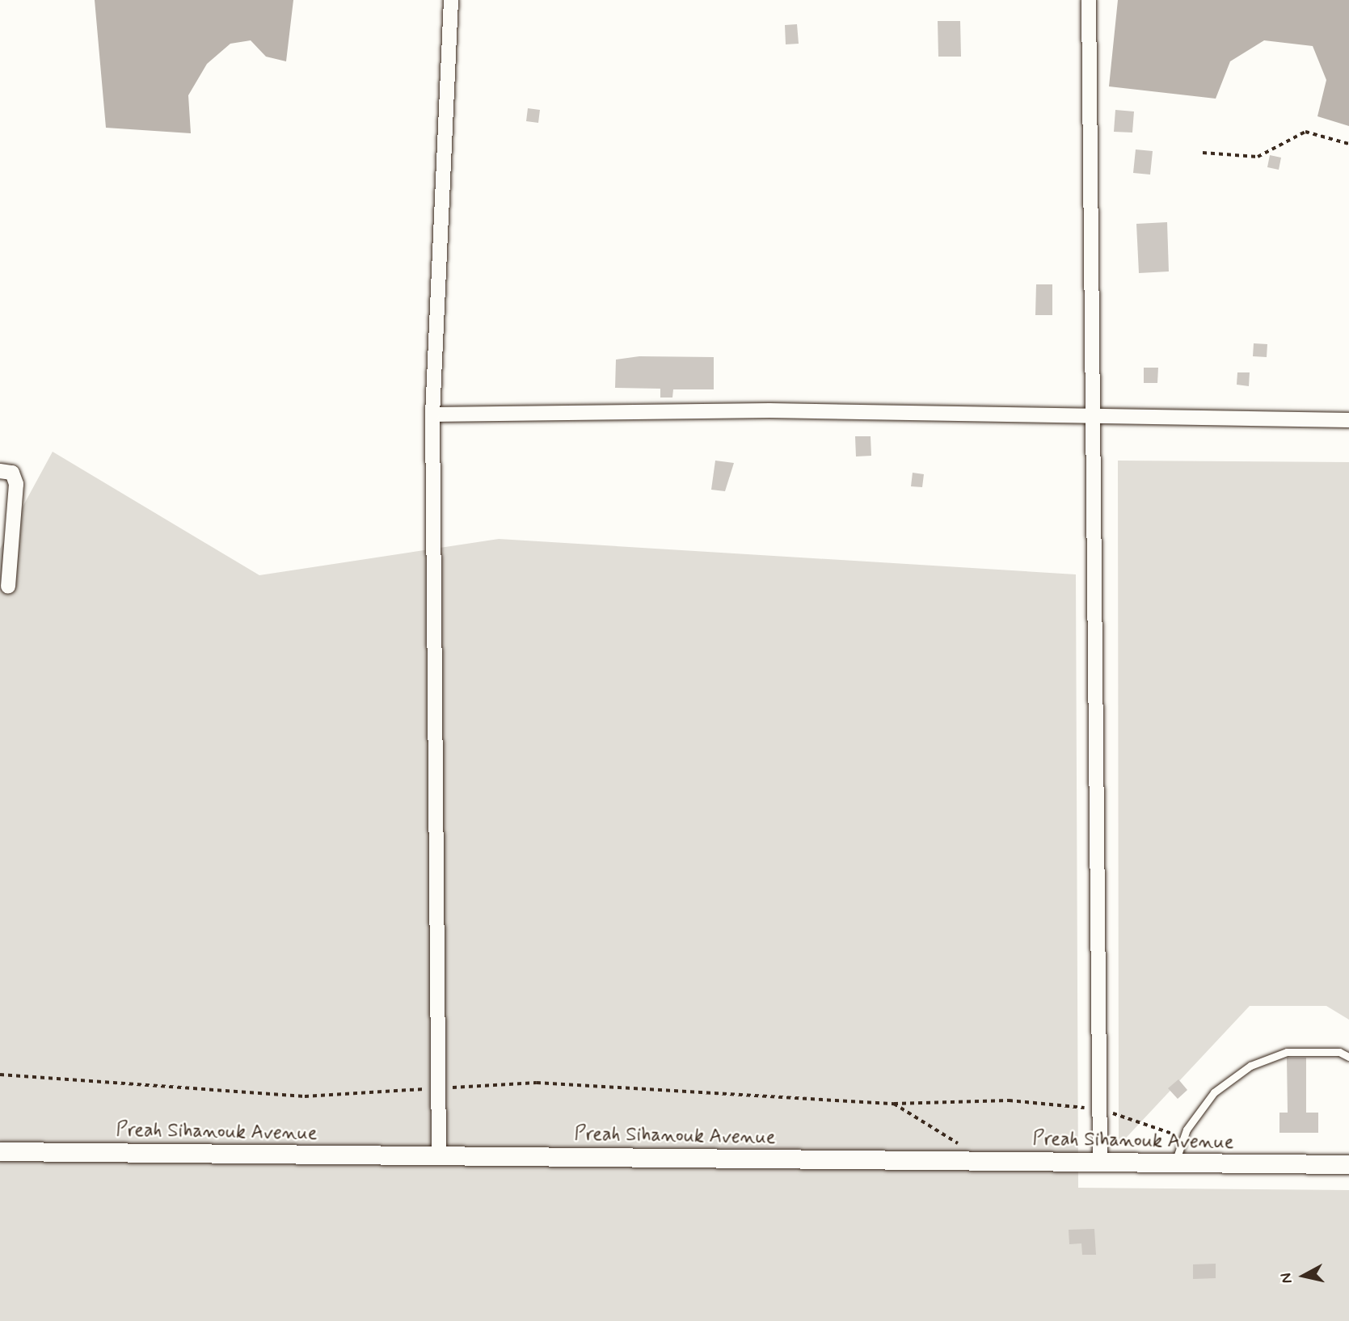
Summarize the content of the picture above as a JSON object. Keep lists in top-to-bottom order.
{
  "streets": {
    "street": ["Preah Sihanouk Avenue"]
  },
  "north": "left"
}
